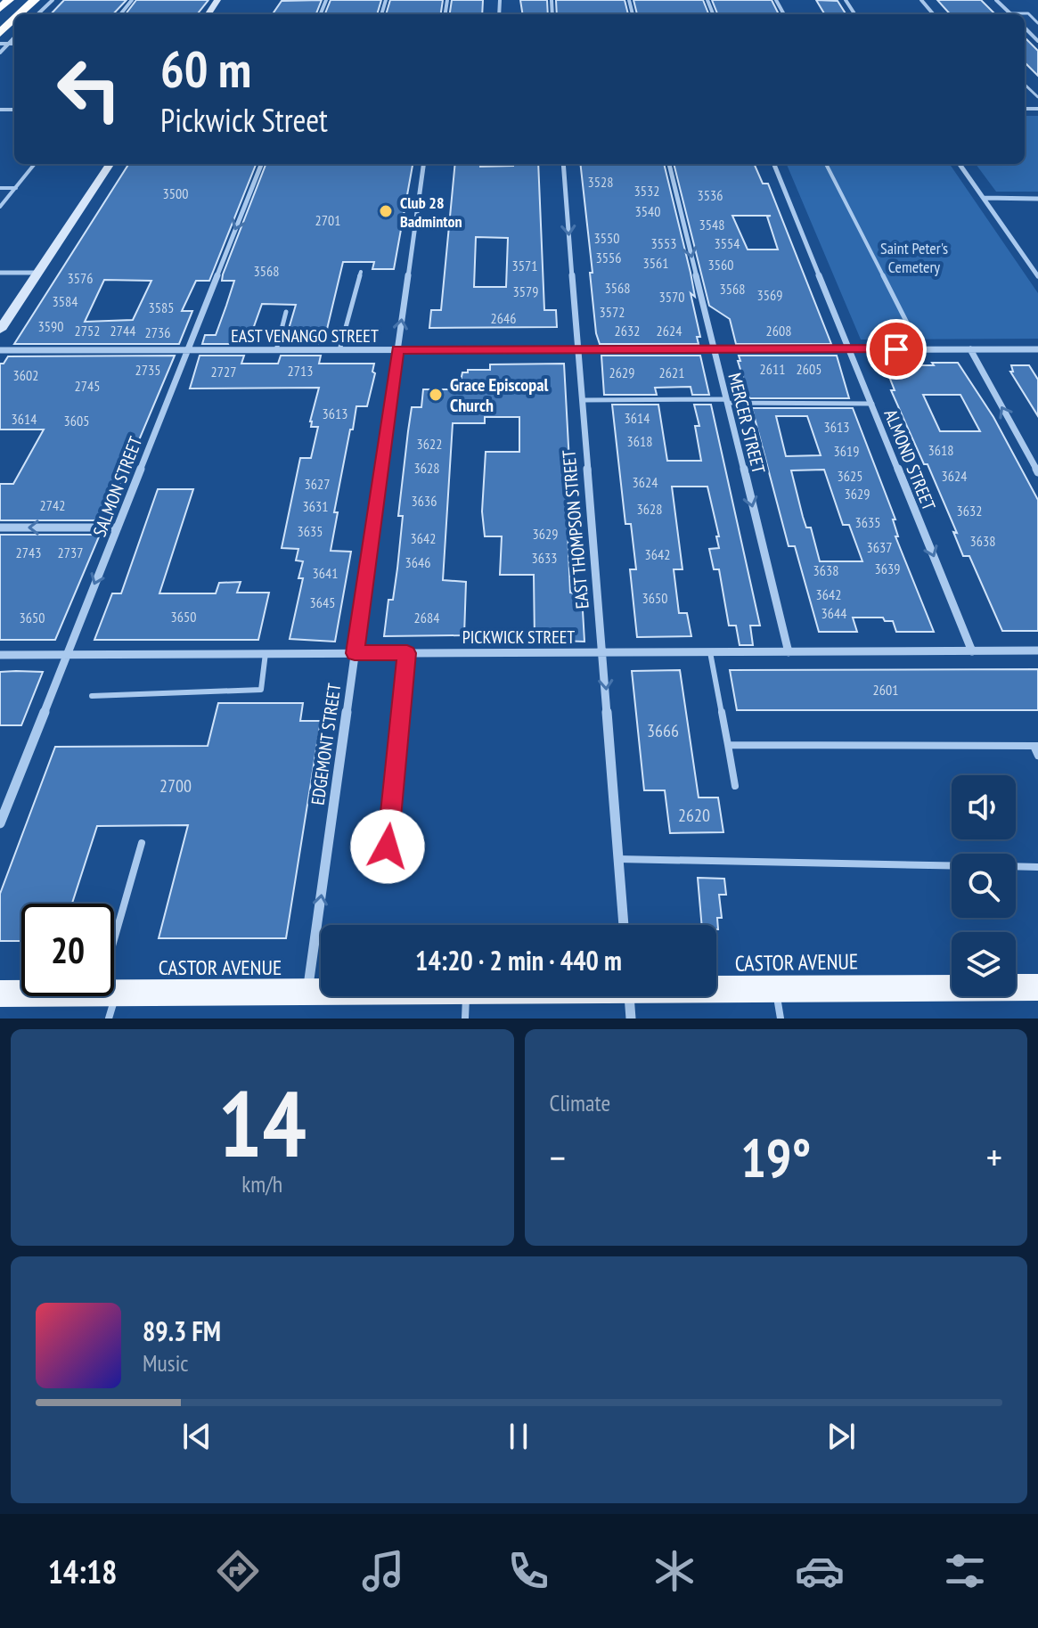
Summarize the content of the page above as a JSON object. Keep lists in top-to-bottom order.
{
  "streets": {
    "main road": ["CASTOR AVENUE"],
    "street": [
      "EAST VENANGO STREET",
      "MERCER STREET",
      "ALMOND STREET",
      "SALMON STREET",
      "EAST THOMPSON STREET",
      "PICKWICK STREET",
      "EDGEMONT STREET"
    ]
  },
  "crossings": [
    ["EAST VENANGO STREET", "MERCER STREET"],
    ["EAST VENANGO STREET", "ALMOND STREET"],
    ["EAST VENANGO STREET", "SALMON STREET"],
    ["EAST VENANGO STREET", "EAST THOMPSON STREET"],
    ["EAST VENANGO STREET", "EDGEMONT STREET"],
    ["MERCER STREET", "PICKWICK STREET"],
    ["ALMOND STREET", "PICKWICK STREET"],
    ["SALMON STREET", "PICKWICK STREET"],
    ["EAST THOMPSON STREET", "PICKWICK STREET"],
    ["PICKWICK STREET", "EDGEMONT STREET"],
    ["EDGEMONT STREET", "CASTOR AVENUE"]
  ],
  "one_way": [
    "MERCER STREET",
    "ALMOND STREET",
    "SALMON STREET",
    "EAST THOMPSON STREET",
    "EDGEMONT STREET"
  ],
  "parks": ["Saint Peter's Cemetery"],
  "places": ["Club 28 Badminton", "Grace Episcopal Church"],
  "house_numbers": [
    "3528",
    "3532",
    "3500",
    "3536",
    "3540",
    "2701",
    "3548",
    "3550",
    "3553",
    "3554",
    "3556",
    "3561",
    "3560",
    "3571",
    "3568",
    "3576",
    "3568",
    "3568",
    "3579",
    "3569",
    "3570",
    "3584",
    "3585",
    "3572",
    "2646",
    "3590",
    "2752",
    "2744",
    "2632",
    "2624",
    "2608",
    "2736",
    "2611",
    "2605",
    "2735",
    "2713",
    "2727",
    "2629",
    "2621",
    "3602",
    "2745",
    "3613",
    "3614",
    "3614",
    "3605",
    "3613",
    "3618",
    "3622",
    "3618",
    "3619",
    "3628",
    "3625",
    "3624",
    "3624",
    "3627",
    "3629",
    "3636",
    "2742",
    "3631",
    "3628",
    "3632",
    "3635",
    "3635",
    "3629",
    "3642",
    "3638",
    "3637",
    "2743",
    "2737",
    "3642",
    "3633",
    "3646",
    "3639",
    "3638",
    "3641",
    "3642",
    "3650",
    "3645",
    "3644",
    "3650",
    "3650",
    "2684",
    "2601",
    "3666",
    "2700",
    "2620"
  ],
  "page": {
    "turn": ["60 m", "Pickwick Street"],
    "limit": "20",
    "trip": "14:20 · 2 min · 440 m",
    "tile": [
      ["14", "km/h"],
      "Climate"
    ],
    "heat": ["−", "19°", "+"],
    "song": ["89.3 FM", "Music"],
    "tabs": "14:18"
  }
}
